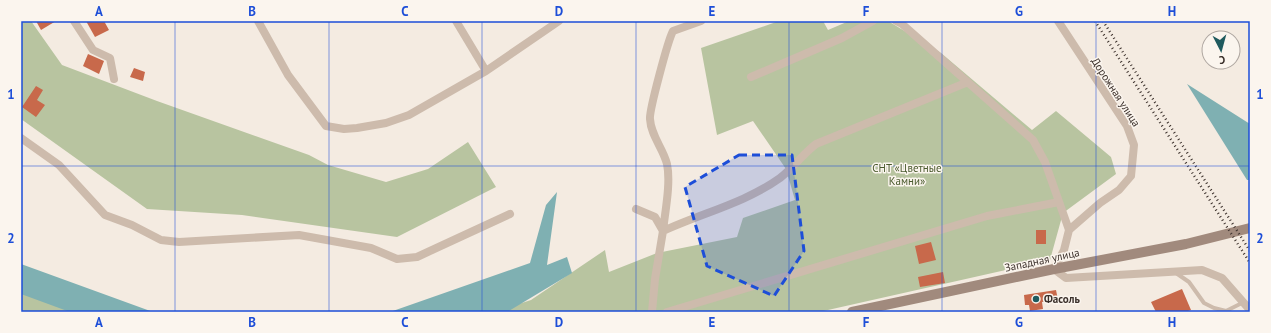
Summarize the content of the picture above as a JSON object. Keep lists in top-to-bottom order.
{
  "streets": {
    "main road": ["Западная улица"],
    "street": ["Дорожная улица"]
  },
  "parks": ["СНТ «Цветные Камни»"],
  "places": ["Фасоль"],
  "north": "bottom",
  "grid": {
    "columns": [
      "A",
      "B",
      "C",
      "D",
      "E",
      "F",
      "G",
      "H"
    ],
    "rows": ["1", "2"]
  }
}
